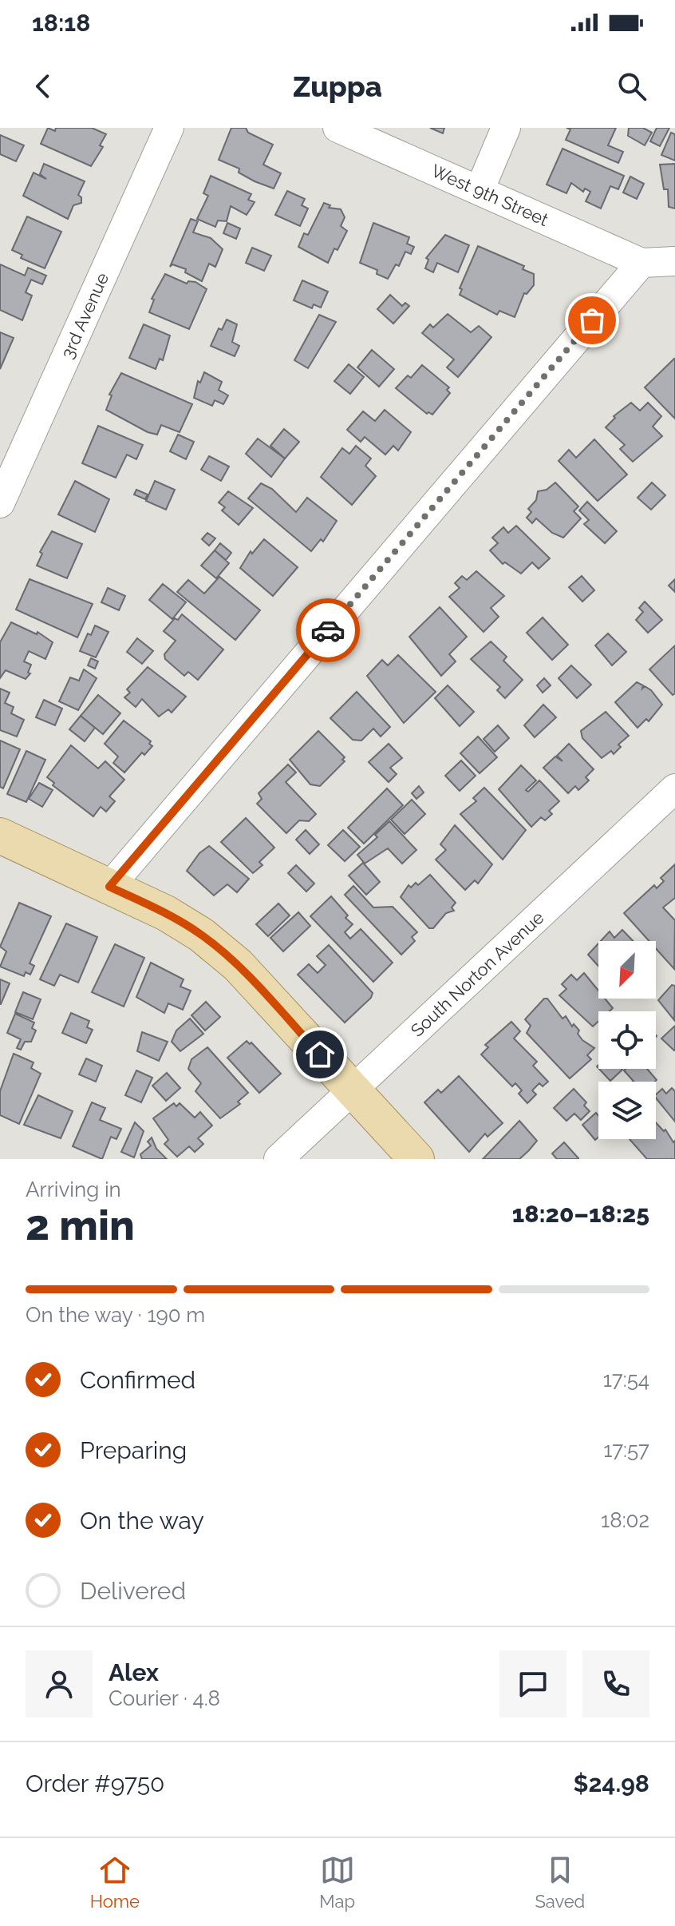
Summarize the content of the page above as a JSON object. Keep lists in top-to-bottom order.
{
  "streets": {
    "street": ["West 9th Street", "3rd Avenue", "South Norton Avenue"]
  },
  "north": "bottom left",
  "page": {
    "status": "18:18",
    "header": "Zuppa",
    "heading": ["2 min", "Arriving in", "18:20–18:25"],
    "panel": [
      "Alex",
      "Courier · 4.8",
      "Order #9750",
      "$24.98"
    ],
    "bar": "On the way · 190 m",
    "list": [
      ["Confirmed", "17:54"],
      ["Preparing", "17:57"],
      ["On the way", "18:02"],
      "Delivered"
    ],
    "tabs": ["Home", "Map", "Saved"]
  }
}
